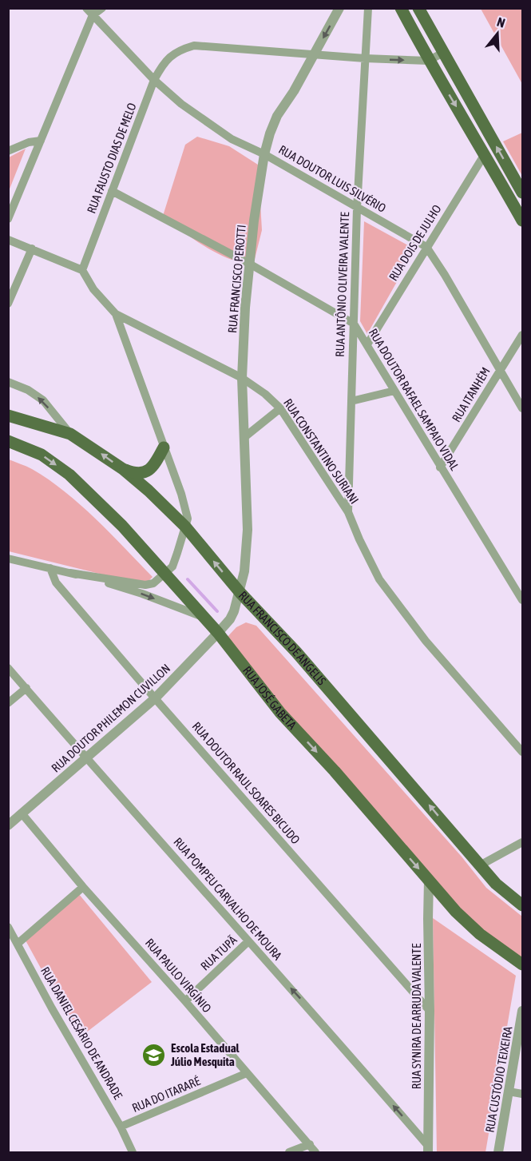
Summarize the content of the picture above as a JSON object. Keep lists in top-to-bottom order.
{
  "streets": {
    "main road": ["RUA FRANCISCO DE ANGELIS", "RUA JOSÉ GABETA"],
    "street": [
      "RUA FAUSTO DIAS DE MELO",
      "RUA DOUTOR LUIS SILVÉRIO",
      "RUA DOIS DE JULHO",
      "RUA FRANCISCO PEROTTI",
      "RUA ANTÔNIO OLIVEIRA VALENTE",
      "RUA ITANHÉM",
      "RUA DOUTOR RAFAEL SAMPAIO VIDAL",
      "RUA CONSTANTINO SURIANI",
      "RUA DOUTOR PHILEMON CUVILLON",
      "RUA DOUTOR RAUL SOARES BICUDO",
      "RUA POMPEU CARVALHO DE MOURA",
      "RUA TUPÃ",
      "RUA PAULO VIRGÍNIO",
      "RUA SYNIRA DE ARRUDA VALENTE",
      "RUA DANIEL CESÁRIO DE ANDRADE",
      "RUA CUSTÓDIO TEIXEIRA",
      "RUA DO ITARARÉ"
    ]
  },
  "crossings": [
    ["RUA FAUSTO DIAS DE MELO", "RUA DOUTOR LUIS SILVÉRIO"],
    ["RUA FAUSTO DIAS DE MELO", "RUA FRANCISCO PEROTTI"],
    ["RUA FAUSTO DIAS DE MELO", "RUA ANTÔNIO OLIVEIRA VALENTE"],
    ["RUA FAUSTO DIAS DE MELO", "RUA DOUTOR RAFAEL SAMPAIO VIDAL"],
    ["RUA DOUTOR LUIS SILVÉRIO", "RUA DOIS DE JULHO"],
    ["RUA DOUTOR LUIS SILVÉRIO", "RUA FRANCISCO PEROTTI"],
    ["RUA DOUTOR LUIS SILVÉRIO", "RUA ANTÔNIO OLIVEIRA VALENTE"],
    ["RUA DOUTOR LUIS SILVÉRIO", "RUA ITANHÉM"],
    ["RUA DOIS DE JULHO", "RUA DOUTOR RAFAEL SAMPAIO VIDAL"],
    ["RUA FRANCISCO PEROTTI", "RUA DOUTOR RAFAEL SAMPAIO VIDAL"],
    ["RUA FRANCISCO PEROTTI", "RUA CONSTANTINO SURIANI"],
    ["RUA FRANCISCO PEROTTI", "RUA DOUTOR PHILEMON CUVILLON"],
    ["RUA ANTÔNIO OLIVEIRA VALENTE", "RUA DOUTOR RAFAEL SAMPAIO VIDAL"],
    ["RUA ANTÔNIO OLIVEIRA VALENTE", "RUA CONSTANTINO SURIANI"],
    ["RUA ITANHÉM", "RUA DOUTOR RAFAEL SAMPAIO VIDAL"],
    ["RUA FRANCISCO DE ANGELIS", "RUA DOUTOR PHILEMON CUVILLON"],
    ["RUA JOSÉ GABETA", "RUA DOUTOR PHILEMON CUVILLON"],
    ["RUA JOSÉ GABETA", "RUA SYNIRA DE ARRUDA VALENTE"],
    ["RUA DOUTOR PHILEMON CUVILLON", "RUA DOUTOR RAUL SOARES BICUDO"],
    ["RUA DOUTOR PHILEMON CUVILLON", "RUA POMPEU CARVALHO DE MOURA"],
    ["RUA DOUTOR PHILEMON CUVILLON", "RUA PAULO VIRGÍNIO"],
    ["RUA DOUTOR RAUL SOARES BICUDO", "RUA SYNIRA DE ARRUDA VALENTE"],
    ["RUA POMPEU CARVALHO DE MOURA", "RUA TUPÃ"],
    ["RUA POMPEU CARVALHO DE MOURA", "RUA SYNIRA DE ARRUDA VALENTE"],
    ["RUA TUPÃ", "RUA PAULO VIRGÍNIO"],
    ["RUA PAULO VIRGÍNIO", "RUA DO ITARARÉ"],
    ["RUA DANIEL CESÁRIO DE ANDRADE", "RUA DO ITARARÉ"]
  ],
  "one_way": ["RUA FRANCISCO DE ANGELIS", "RUA JOSÉ GABETA", "RUA POMPEU CARVALHO DE MOURA"],
  "places": {
    "school or university": ["Escola Estadual Júlio Mesquita"]
  },
  "north": "top"
}
